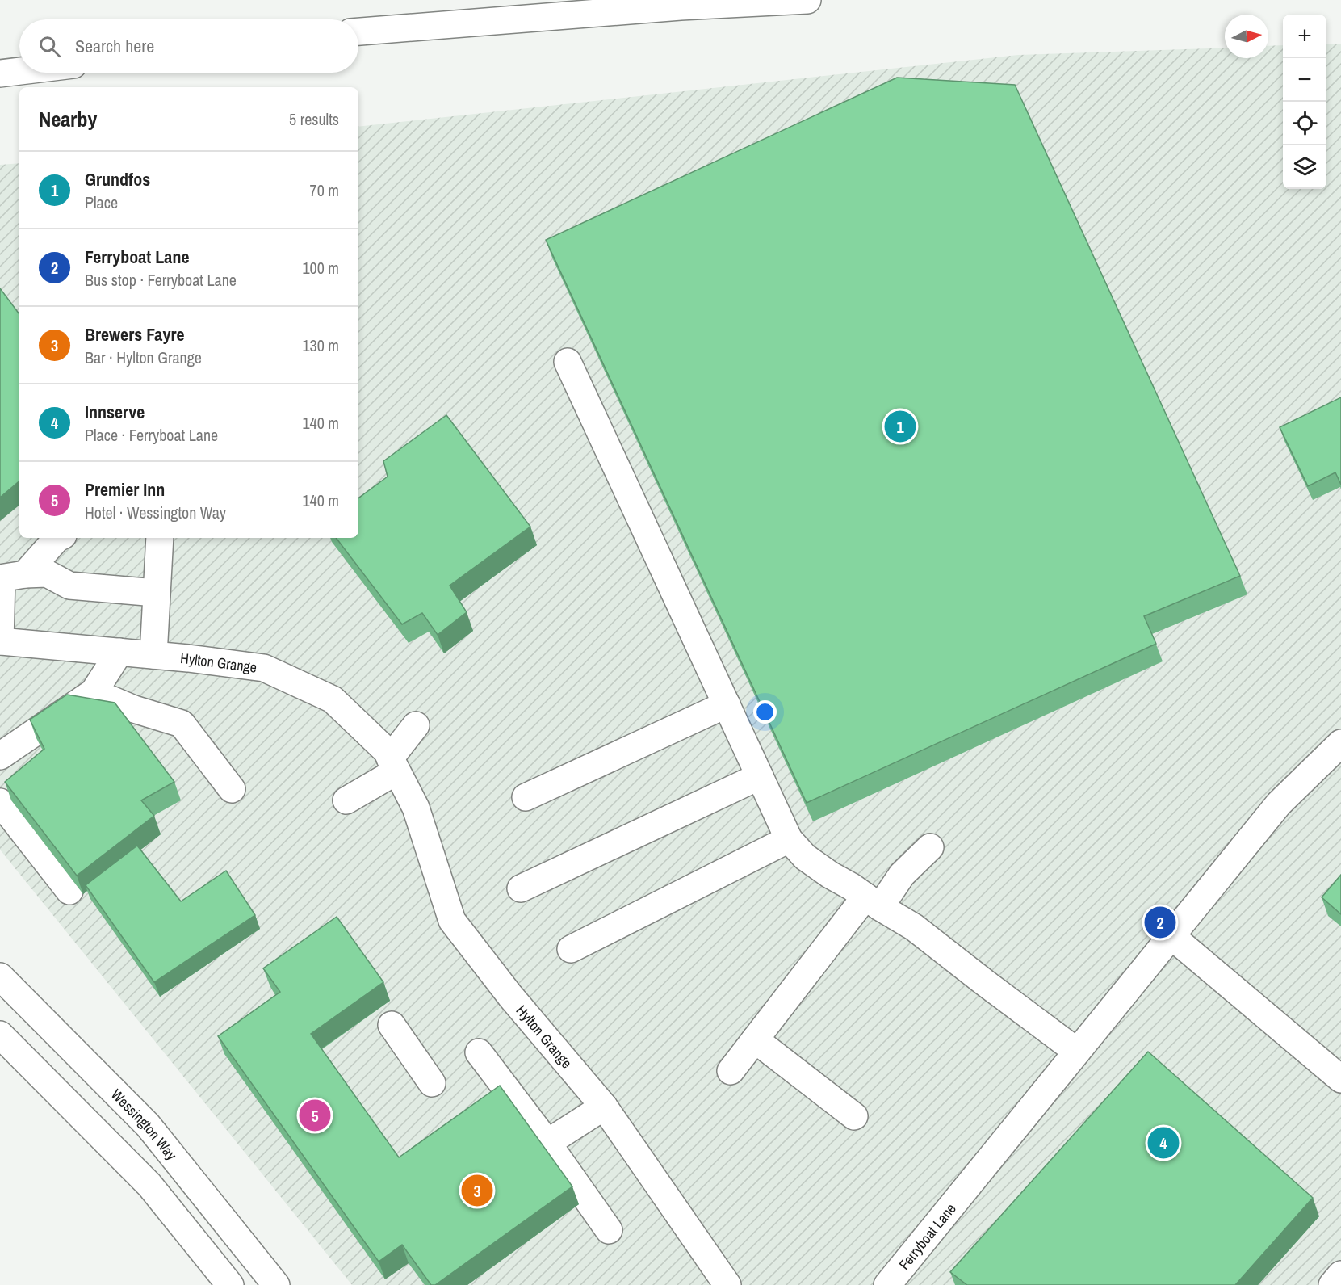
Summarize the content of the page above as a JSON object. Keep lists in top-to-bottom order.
{
  "streets": {
    "main road": ["Hylton Grange", "Wessington Way", "Ferryboat Lane"]
  },
  "north": "right",
  "page": {
    "map_buttons": ["+", "−"],
    "search": "Search here",
    "heading": ["Nearby", "5 results"],
    "list": [
      {
        "mark": "1",
        "name": "Grundfos",
        "note": "Place",
        "value": "70 m"
      },
      {
        "mark": "2",
        "name": "Ferryboat Lane",
        "note": "Bus stop · Ferryboat Lane",
        "value": "100 m"
      },
      {
        "mark": "3",
        "name": "Brewers Fayre",
        "note": "Bar · Hylton Grange",
        "value": "130 m"
      },
      {
        "mark": "4",
        "name": "Innserve",
        "note": "Place · Ferryboat Lane",
        "value": "140 m"
      },
      {
        "mark": "5",
        "name": "Premier Inn",
        "note": "Hotel · Wessington Way",
        "value": "140 m"
      }
    ],
    "pins": [
      "1",
      "2",
      "5",
      "4",
      "3"
    ]
  }
}
